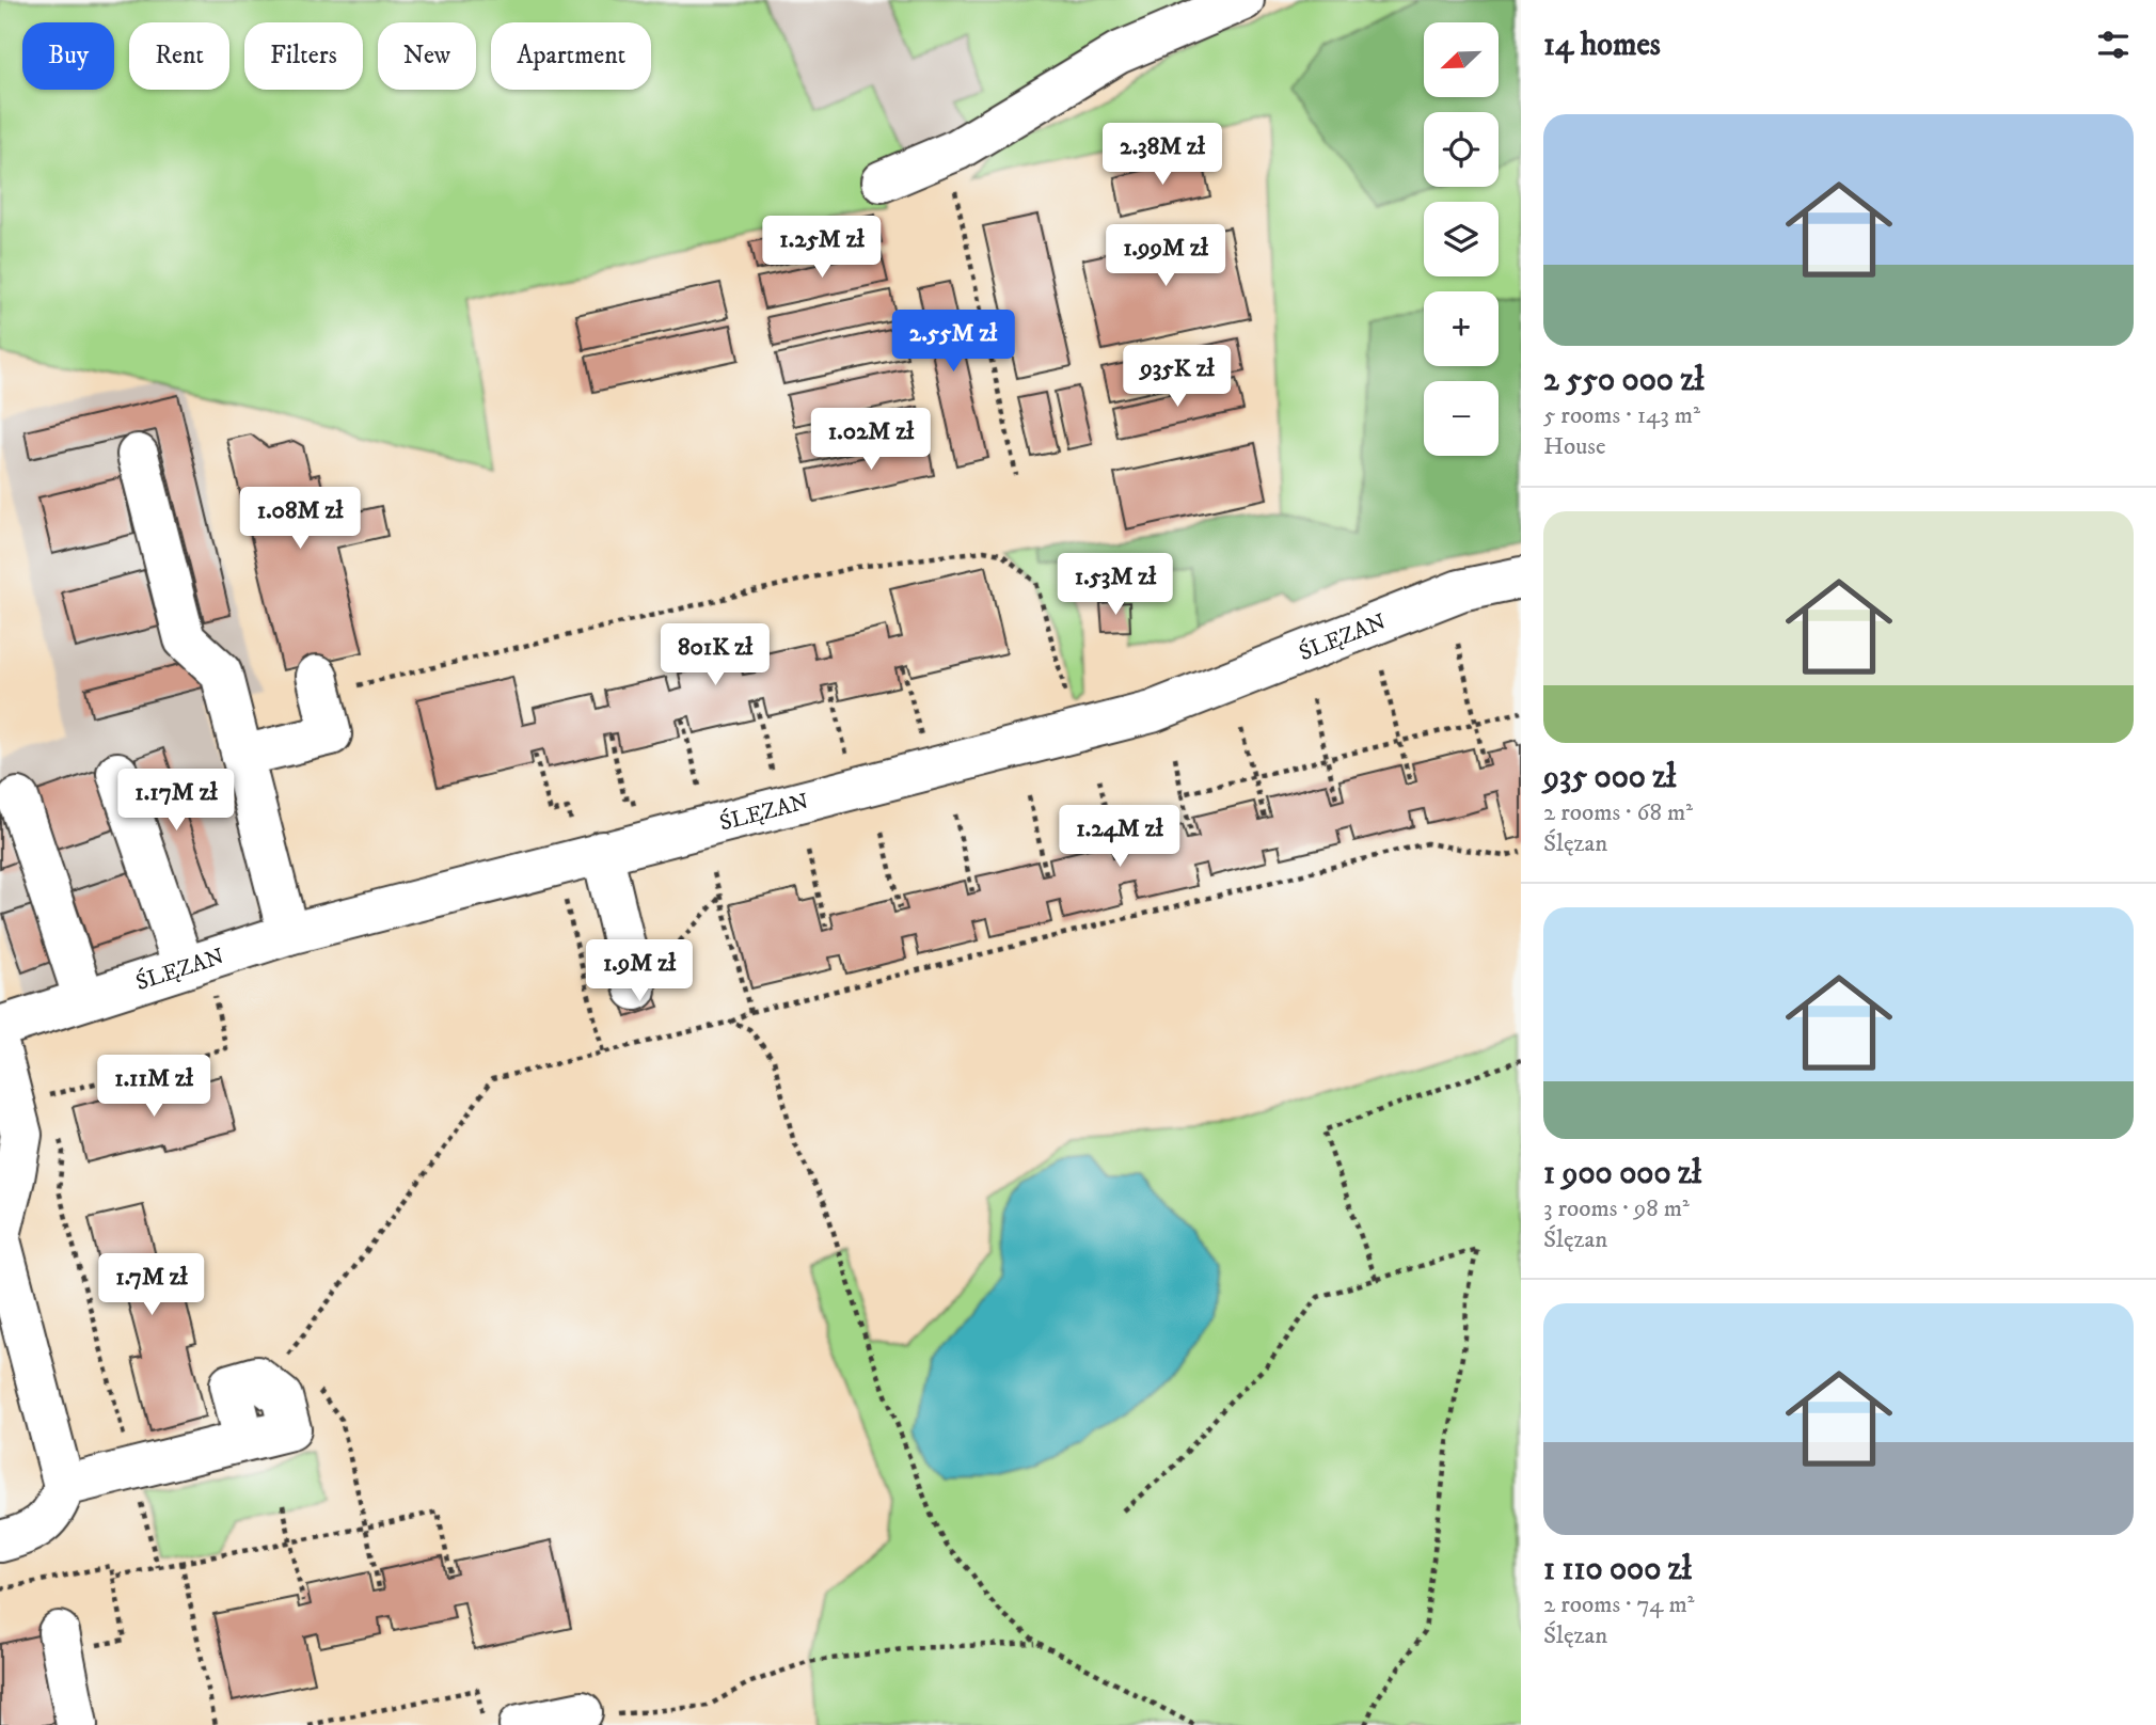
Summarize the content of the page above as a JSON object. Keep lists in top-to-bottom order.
{
  "streets": {
    "street": ["ŚLĘZAN"]
  },
  "north": "bottom left",
  "page": {
    "heading": "14 homes",
    "map_buttons": ["+", "−"],
    "chip": [
      "Buy",
      "Rent",
      "Filters",
      "New",
      "Apartment"
    ],
    "list": [
      {
        "name": "2 550 000 zł",
        "note": "5 rooms · 143 m² · House"
      },
      {
        "name": "935 000 zł",
        "note": "2 rooms · 68 m² · Ślęzan"
      },
      {
        "name": "1 900 000 zł",
        "note": "3 rooms · 98 m² · Ślęzan"
      },
      {
        "name": "1 110 000 zł",
        "note": "2 rooms · 74 m² · Ślęzan"
      }
    ],
    "price": [
      "2.38M zł",
      "1.25M zł",
      "1.99M zł",
      "2.55M zł",
      "935K zł",
      "1.02M zł",
      "1.08M zł",
      "1.53M zł",
      "801K zł",
      "1.17M zł",
      "1.24M zł",
      "1.9M zł",
      "1.11M zł",
      "1.7M zł"
    ]
  }
}
